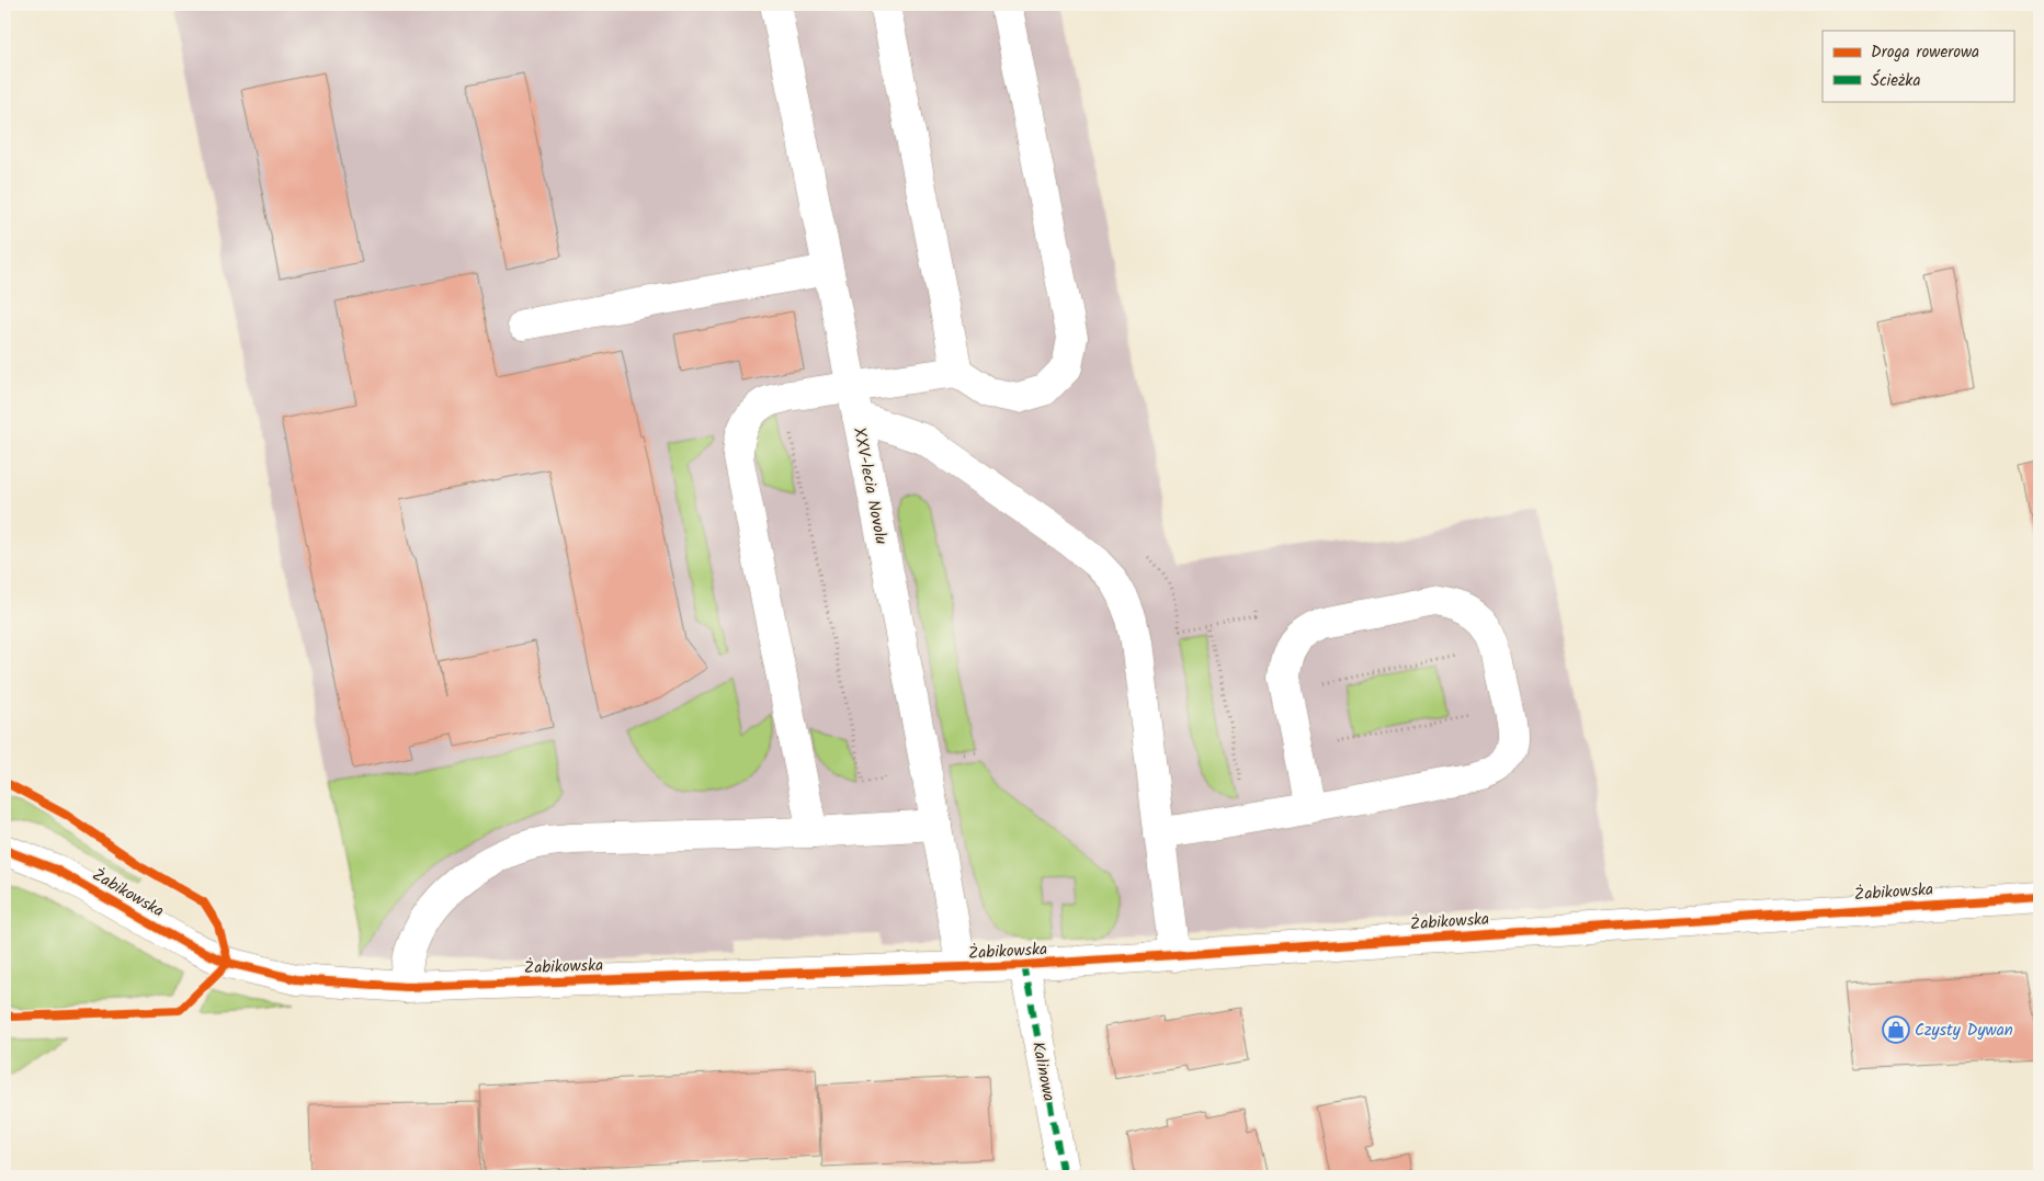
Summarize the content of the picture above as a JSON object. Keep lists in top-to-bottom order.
{
  "streets": {
    "street": ["XXV-lecia Novolu", "Żabikowska", "Kalinowa"]
  },
  "crossings": [
    ["XXV-lecia Novolu", "Żabikowska"],
    ["Żabikowska", "Kalinowa"]
  ],
  "places": {
    "shop": ["Czysty Dywan"]
  },
  "legend": ["Droga rowerowa", "Ścieżka"]
}
